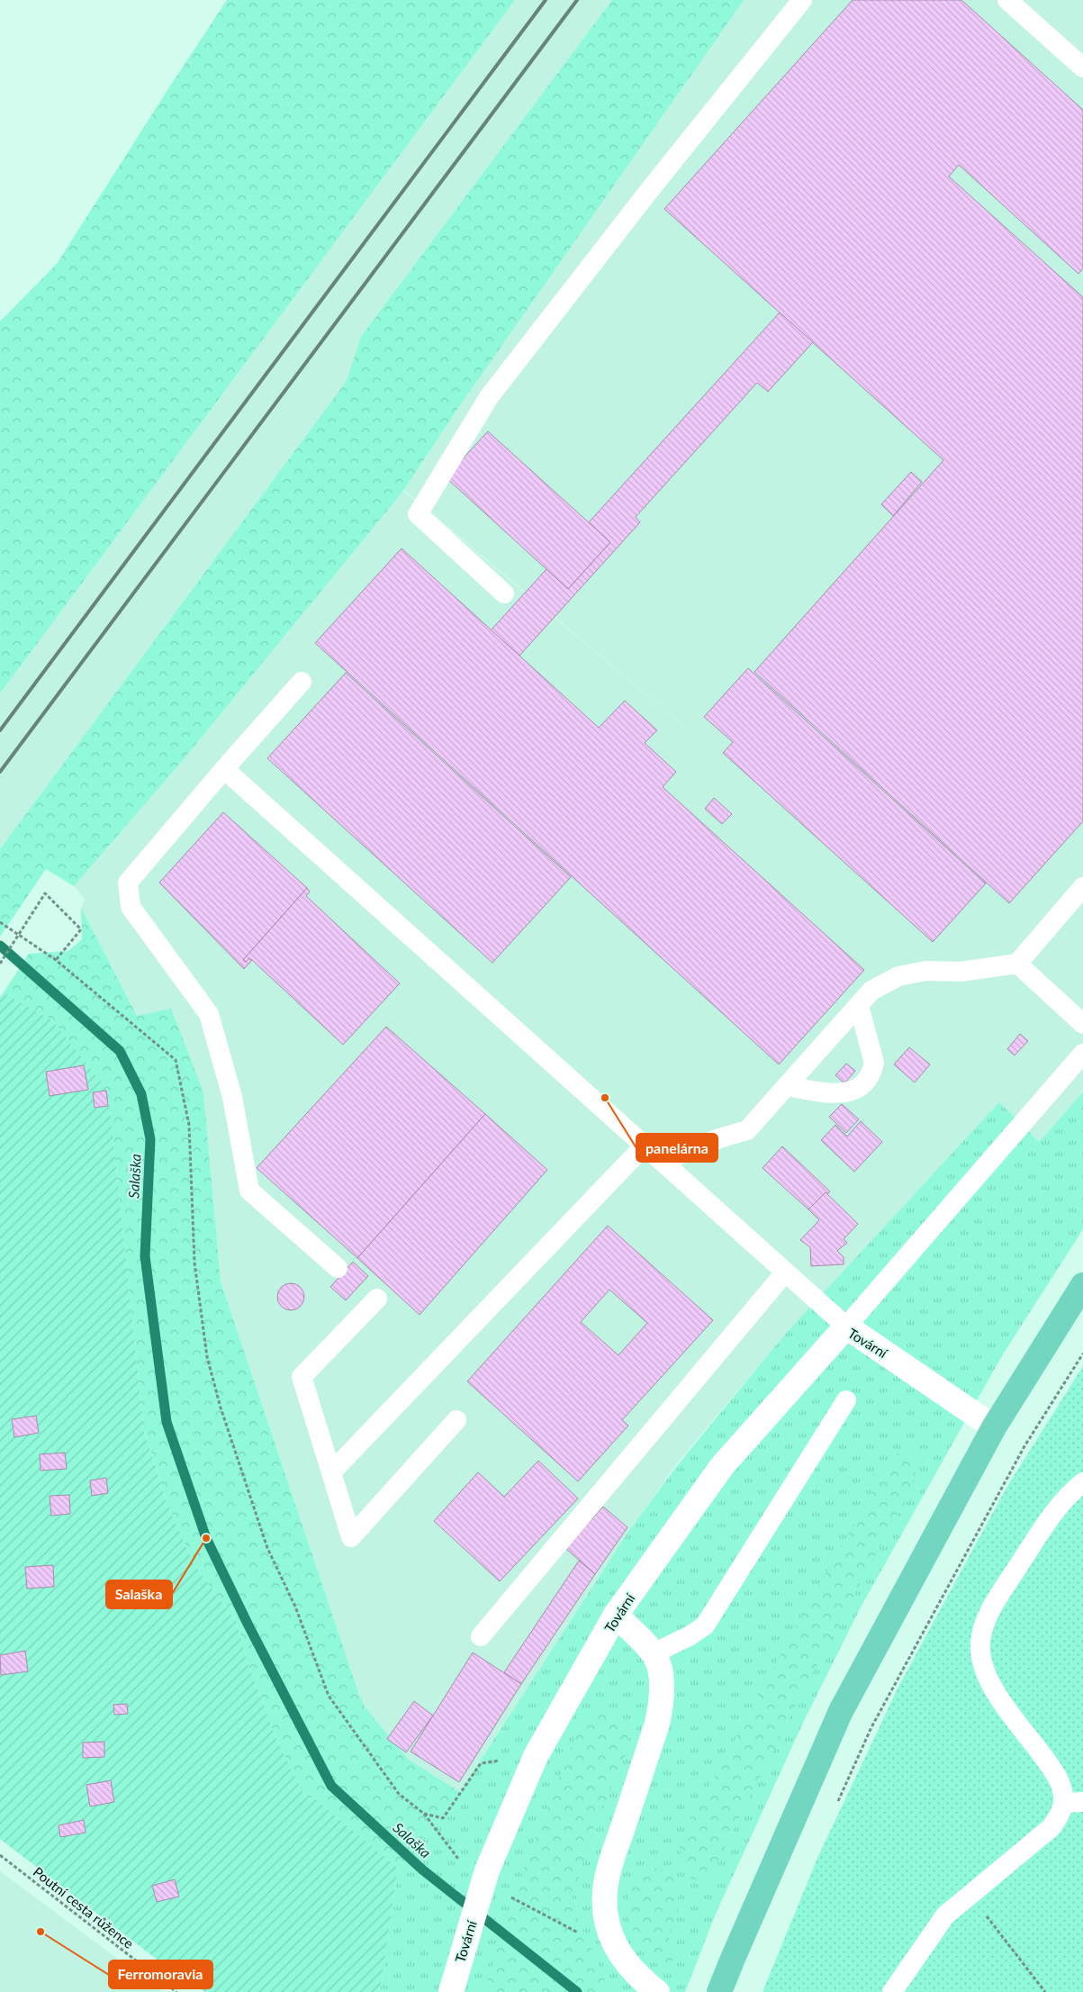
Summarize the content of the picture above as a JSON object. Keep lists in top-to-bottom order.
{
  "streets": {
    "street": ["Tovární"],
    "path": ["Poutní cesta růžence"]
  },
  "water": ["Salaška"],
  "places": ["panelárna", "Salaška", "Ferromoravia"]
}
